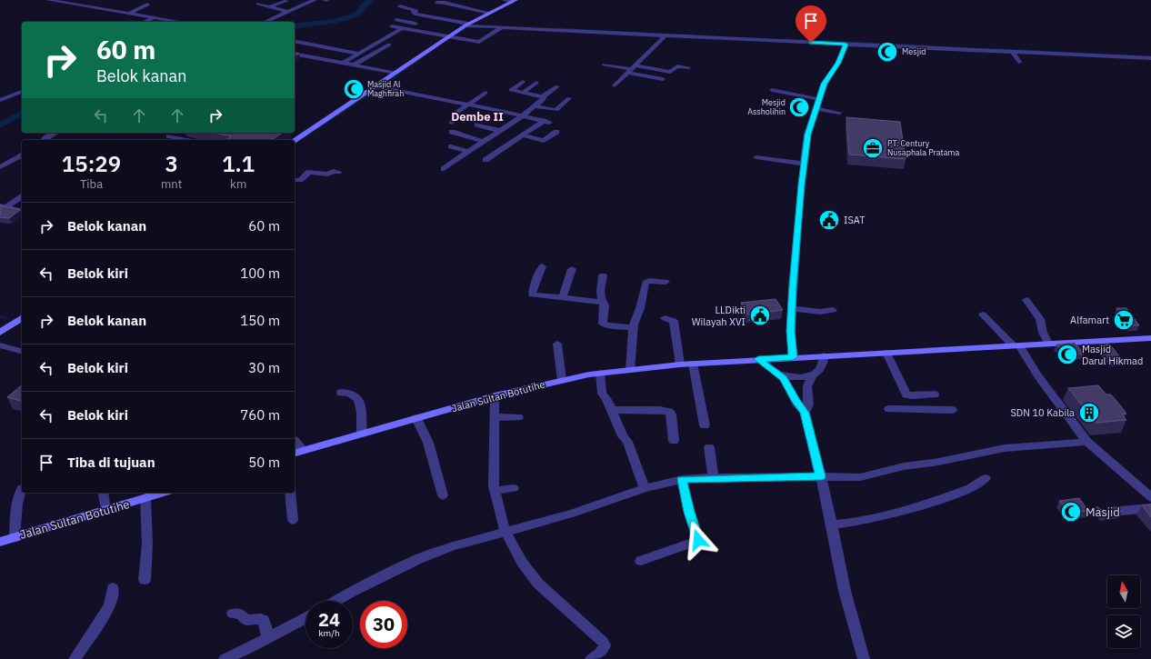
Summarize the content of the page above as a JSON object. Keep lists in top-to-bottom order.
{
  "streets": {
    "main road": ["Jalan Sultan Botutihe"]
  },
  "districts": ["Dembe II"],
  "places": {
    "mosque": [
      "Mesjid",
      "Masjid Al Maghfirah",
      "Mesjid Assholihin",
      "Masjid Darul Hikmad",
      "Masjid"
    ],
    "office": ["PT. Century Nusaphala Pratama"],
    "public building": ["ISAT", "LLDikti Wilayah XVI"],
    "supermarket": ["Alfamart"],
    "building": ["SDN 10 Kabila"]
  },
  "north": "top",
  "page": {
    "turn": ["60 m", "Belok kanan"],
    "eta": [
      "15:29",
      "Tiba",
      "3",
      "mnt",
      "1.1",
      "km"
    ],
    "list": [
      {
        "name": "Belok kanan",
        "value": "60 m"
      },
      {
        "name": "Belok kiri",
        "value": "100 m"
      },
      {
        "name": "Belok kanan",
        "value": "150 m"
      },
      {
        "name": "Belok kiri",
        "value": "30 m"
      },
      {
        "name": "Belok kiri",
        "value": "760 m"
      },
      {
        "name": "Tiba di tujuan",
        "value": "50 m"
      }
    ],
    "speed": "24 km/h",
    "limit": "30"
  }
}
